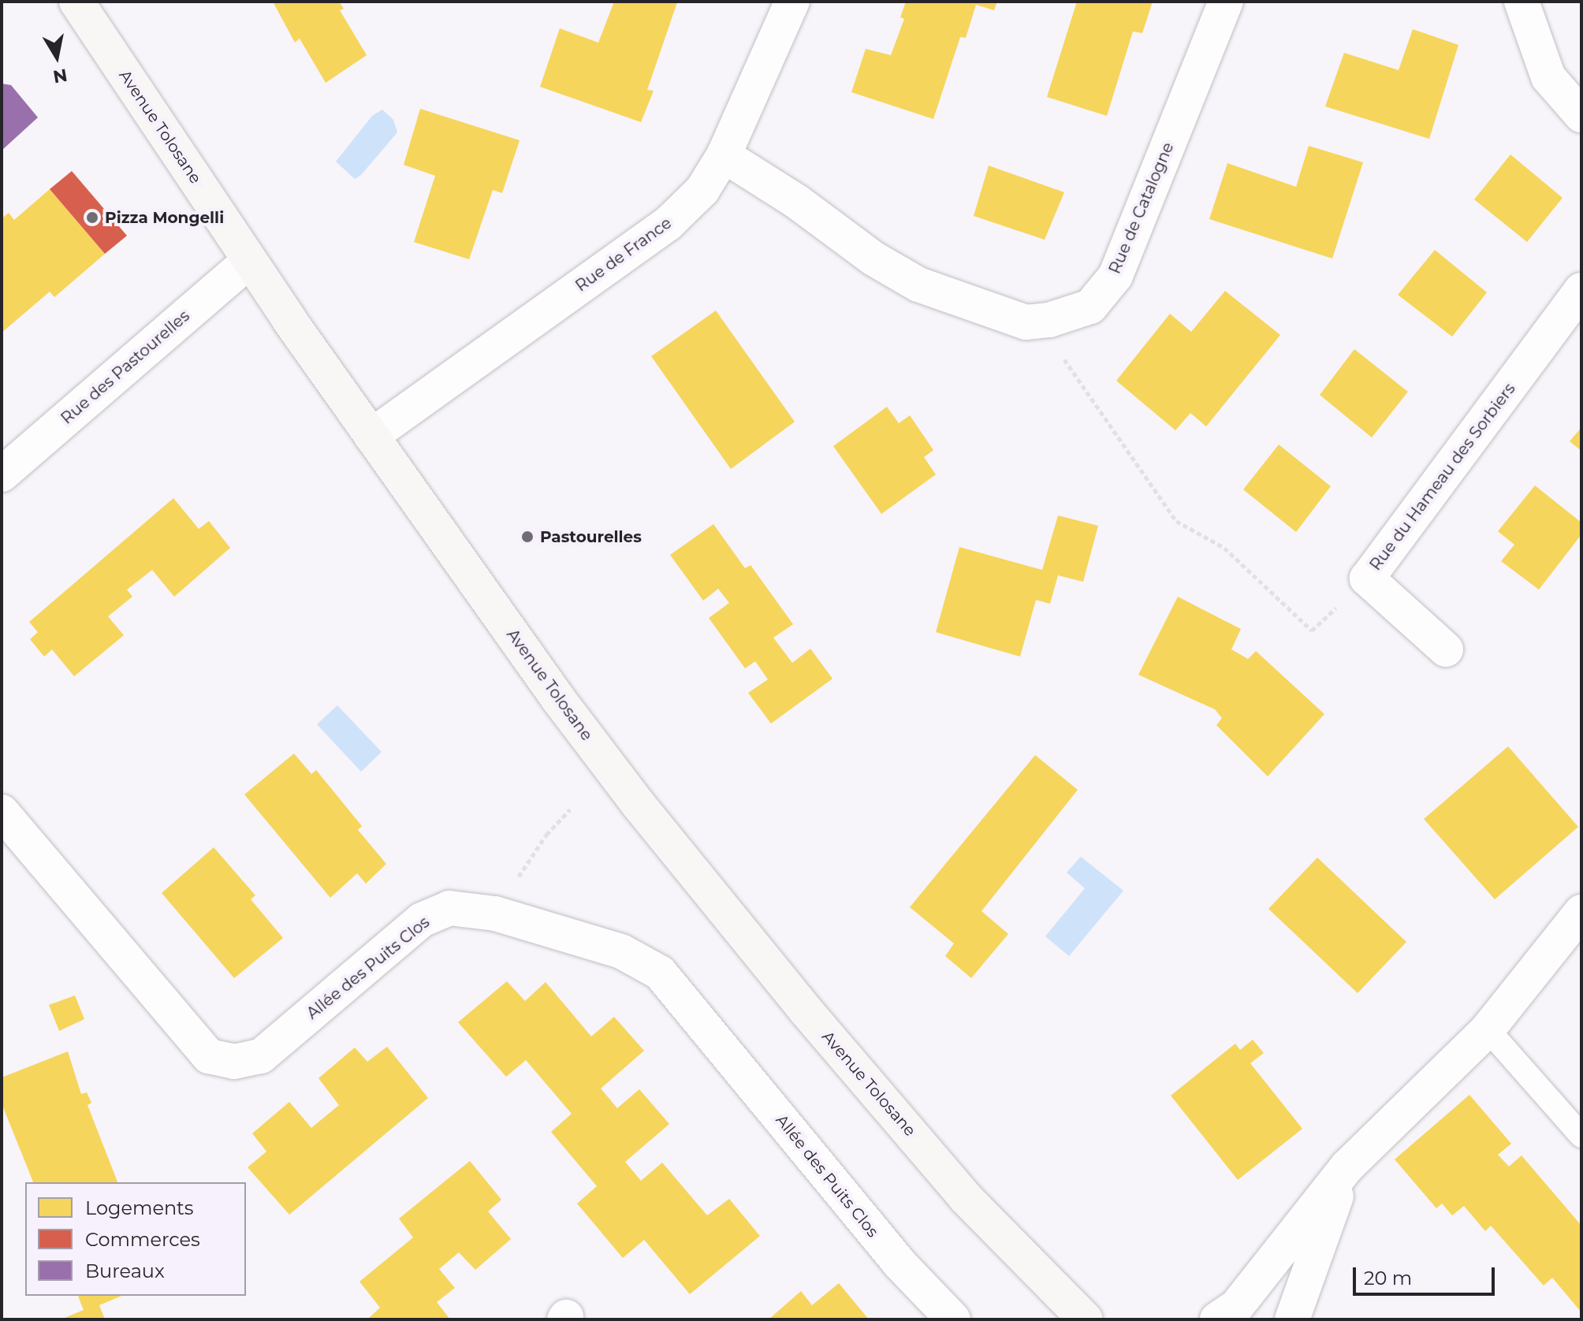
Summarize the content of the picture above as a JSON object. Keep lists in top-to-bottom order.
{
  "streets": {
    "main road": ["Avenue Tolosane"],
    "street": [
      "Rue de Catalogne",
      "Rue de France",
      "Rue des Pastourelles",
      "Rue du Hameau des Sorbiers",
      "Allée des Puits Clos"
    ]
  },
  "crossings": [
    ["Avenue Tolosane", "Rue de France"],
    ["Avenue Tolosane", "Rue des Pastourelles"],
    ["Rue de Catalogne", "Rue de France"]
  ],
  "places": ["Pizza Mongelli", "Pastourelles"],
  "legend": ["Logements", "Commerces", "Bureaux"],
  "scale_bar": "20 m",
  "north": "bottom"
}
